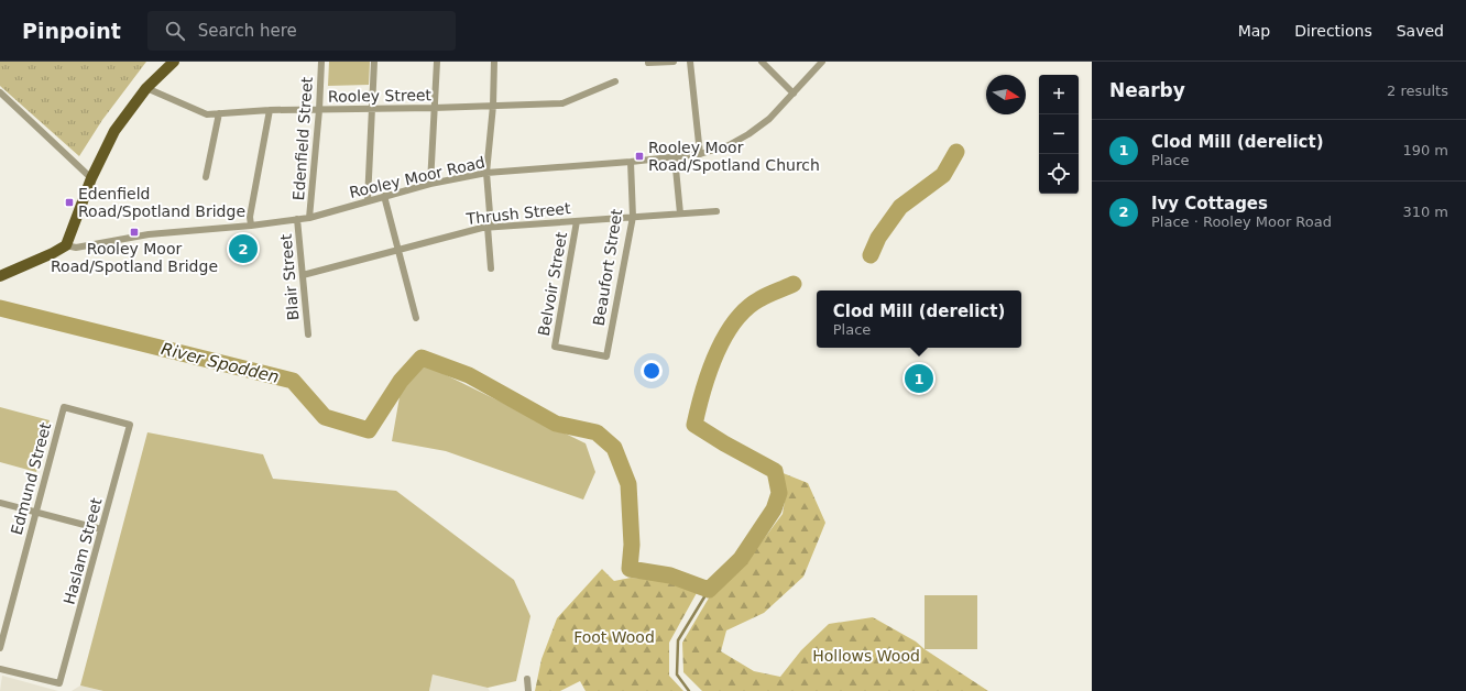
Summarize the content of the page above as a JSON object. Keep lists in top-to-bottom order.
{
  "streets": {
    "street": [
      "Rooley Street",
      "Edenfield Street",
      "Rooley Moor Road",
      "Thrush Street",
      "Beaufort Street",
      "Blair Street",
      "Belvoir Street",
      "Edmund Street",
      "Haslam Street"
    ]
  },
  "crossings": [
    ["Rooley Street", "Edenfield Street"],
    ["Edenfield Street", "Rooley Moor Road"],
    ["Rooley Moor Road", "Beaufort Street"],
    ["Rooley Moor Road", "Blair Street"],
    ["Thrush Street", "Beaufort Street"],
    ["Thrush Street", "Blair Street"],
    ["Thrush Street", "Belvoir Street"],
    ["Beaufort Street", "Belvoir Street"],
    ["Edmund Street", "Haslam Street"]
  ],
  "water": ["River Spodden"],
  "parks": ["Foot Wood", "Hollows Wood"],
  "places": {
    "transit": ["Rooley Moor Road/Spotland Church", "Edenfield Road/Spotland Bridge", "Rooley Moor Road/Spotland Bridge"]
  },
  "north": "right",
  "page": {
    "header": "Pinpoint",
    "search": "Search here",
    "nav": ["Map", "Directions", "Saved"],
    "heading": ["Nearby", "2 results"],
    "map_buttons": ["+", "−"],
    "list": [
      {
        "mark": "1",
        "name": "Clod Mill (derelict)",
        "note": "Place",
        "value": "190 m"
      },
      {
        "mark": "2",
        "name": "Ivy Cottages",
        "note": "Place · Rooley Moor Road",
        "value": "310 m"
      }
    ],
    "pins": ["2", "1"],
    "popup": ["Clod Mill (derelict)", "Place"]
  }
}
